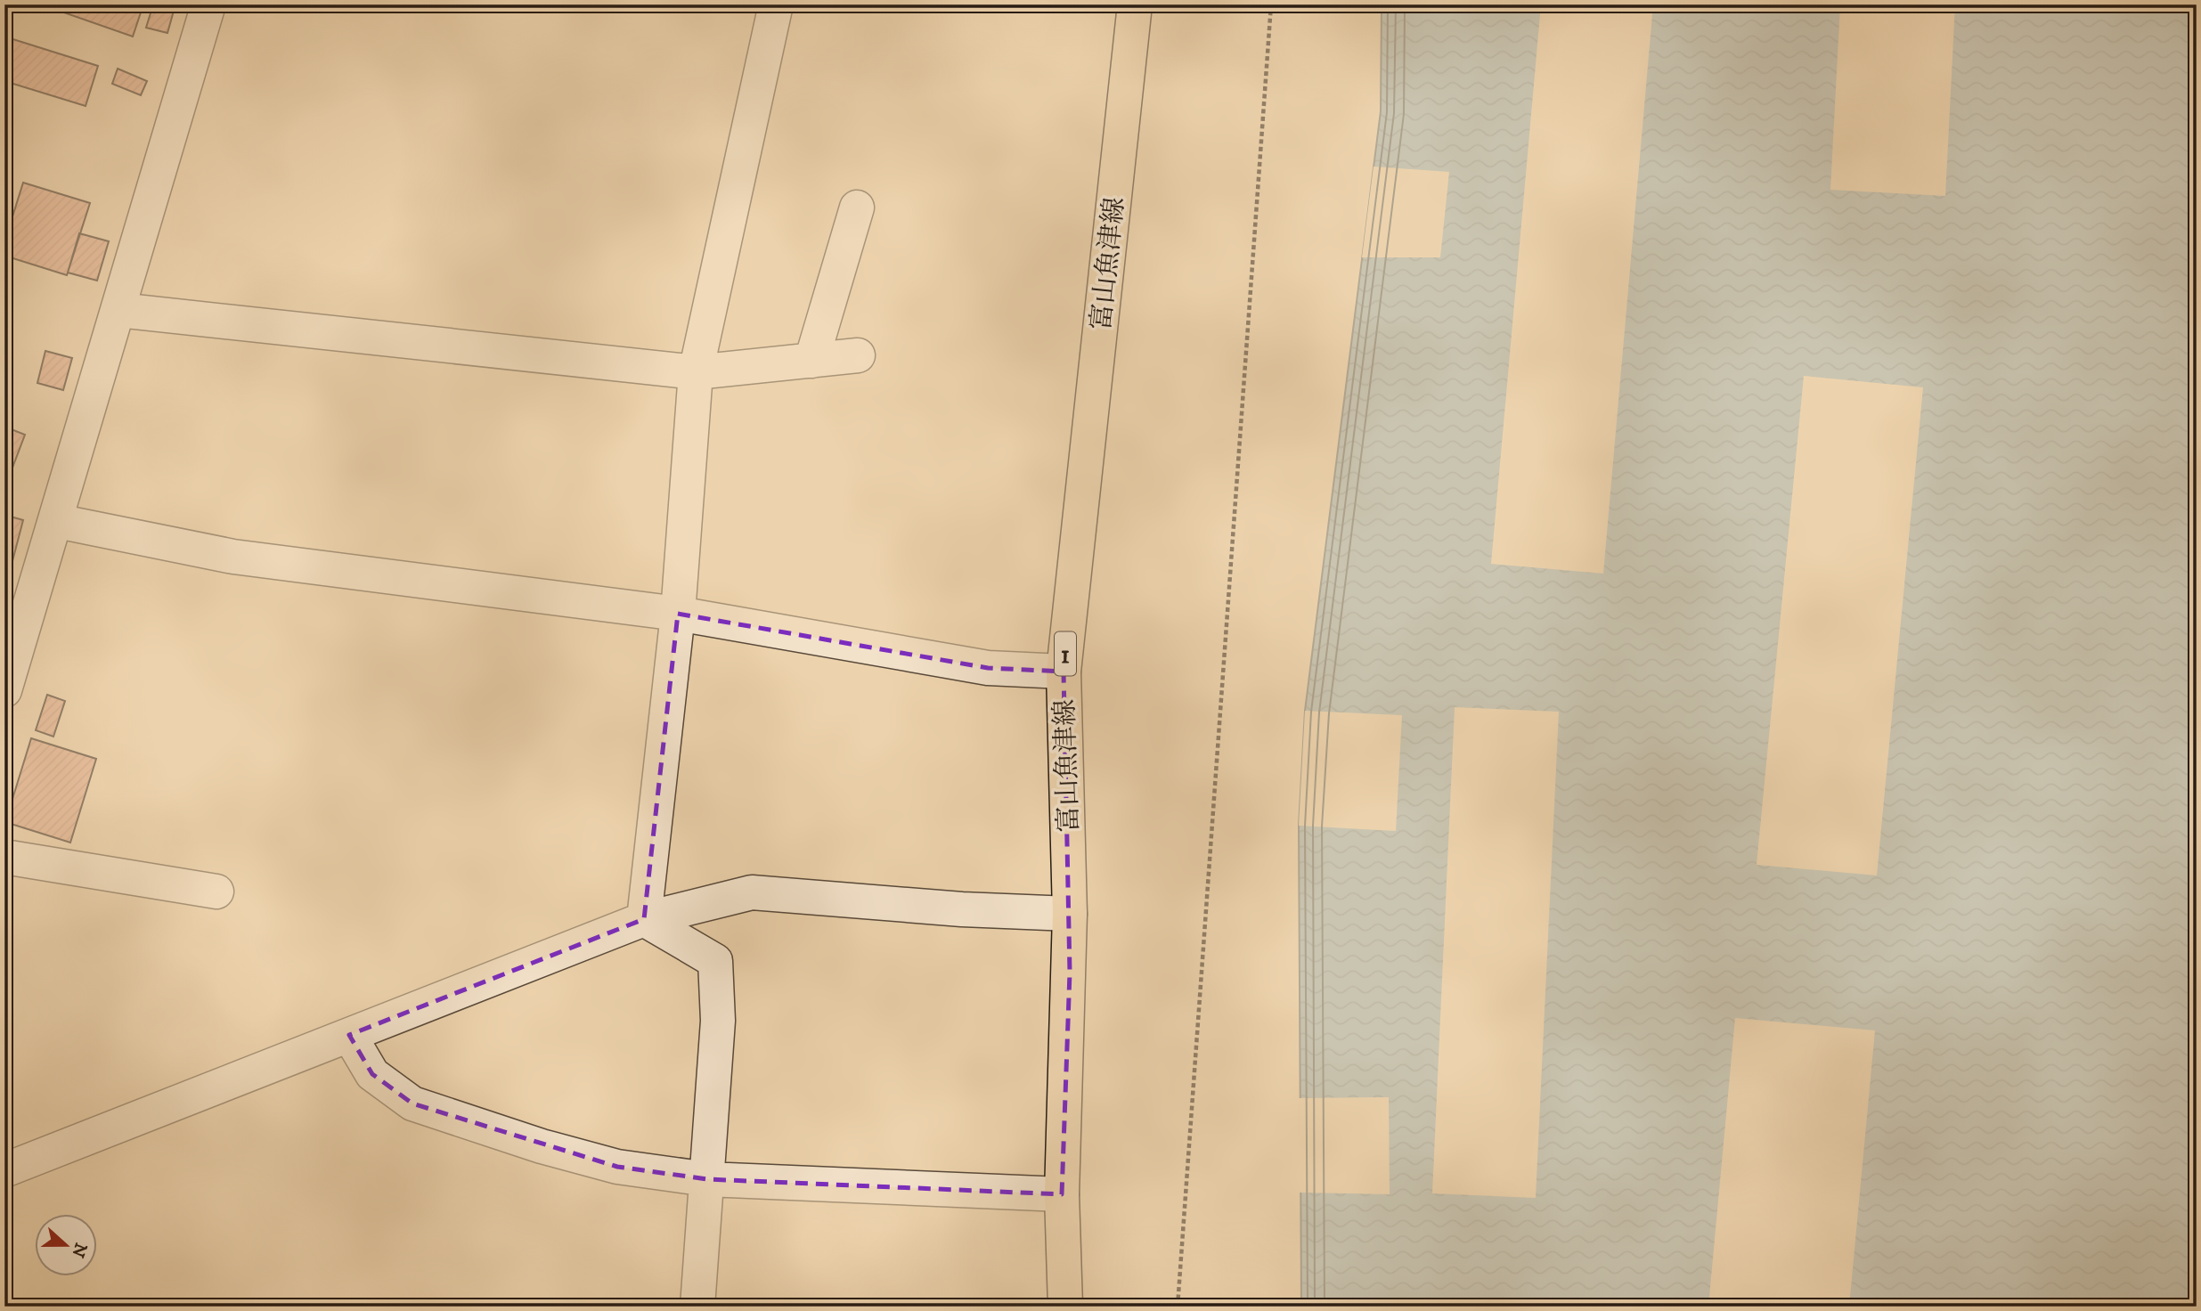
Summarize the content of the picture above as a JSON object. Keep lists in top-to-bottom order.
{
  "streets": {
    "main road": ["富山魚津線", "1"]
  },
  "north": "right"
}
